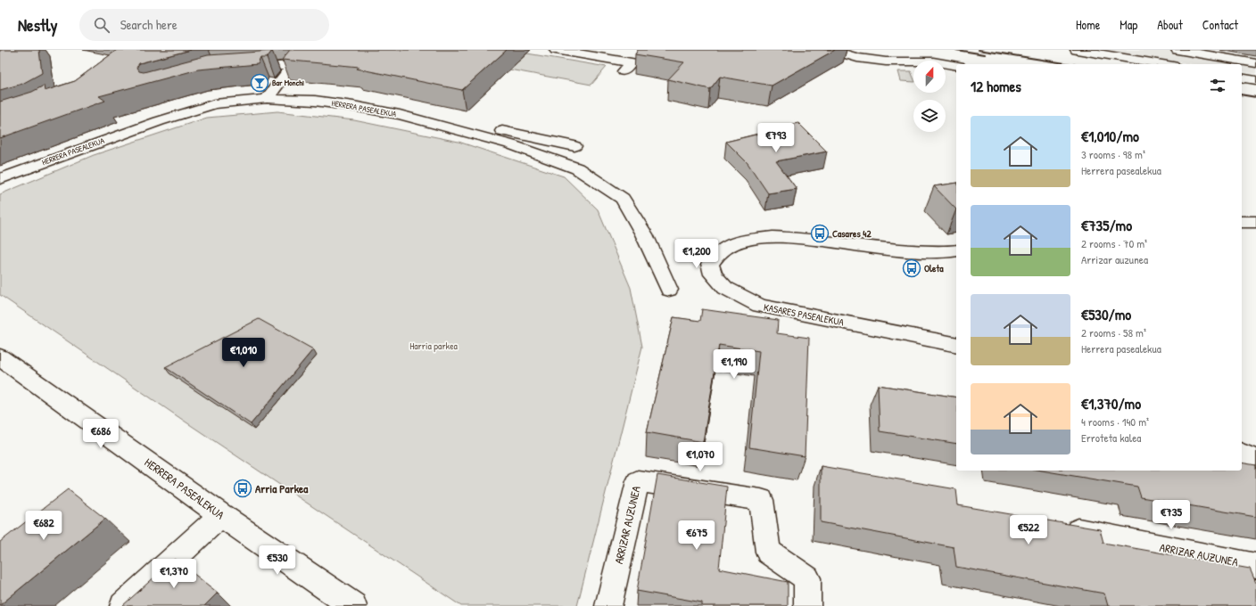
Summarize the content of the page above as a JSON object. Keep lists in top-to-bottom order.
{
  "streets": {
    "street": ["HERRERA PASEALEKUA", "KASARES PASEALEKUA", "ARRIZAR AUZUNEA"]
  },
  "parks": ["Harria parkea"],
  "places": {
    "bar": ["Bar Monchi"],
    "bus stop": ["Casares 42", "Oleta", "Arria Parkea"]
  },
  "north": "top",
  "page": {
    "header": "Nestly",
    "search": "Search here",
    "nav": [
      "Home",
      "Map",
      "About",
      "Contact"
    ],
    "heading": "12 homes",
    "list": [
      {
        "name": "€1,010/mo",
        "note": "3 rooms · 98 m² · Herrera pasealekua"
      },
      {
        "name": "€735/mo",
        "note": "2 rooms · 70 m² · Arrizar auzunea"
      },
      {
        "name": "€530/mo",
        "note": "2 rooms · 58 m² · Herrera pasealekua"
      },
      {
        "name": "€1,370/mo",
        "note": "4 rooms · 140 m² · Erroteta kalea"
      }
    ],
    "price": [
      "€793",
      "€1,200",
      "€1,010",
      "€1,190",
      "€686",
      "€1,070",
      "€735",
      "€682",
      "€522",
      "€675",
      "€530",
      "€1,370"
    ]
  }
}
